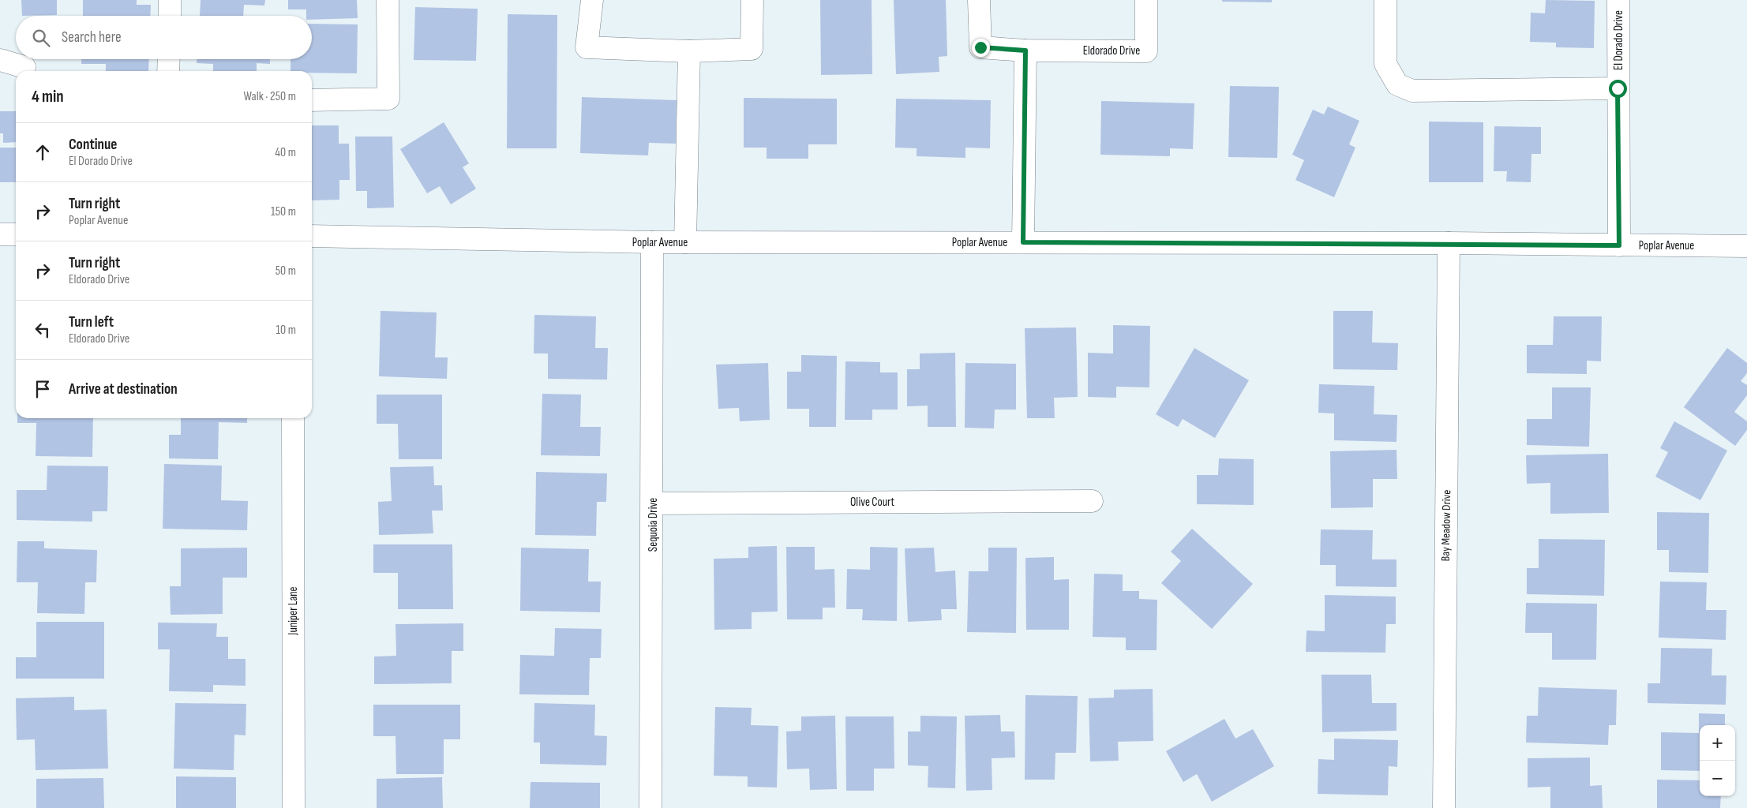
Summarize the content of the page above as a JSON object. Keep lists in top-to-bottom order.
{
  "streets": {
    "street": [
      "El Dorado Drive",
      "Eldorado Drive",
      "Poplar Avenue",
      "Olive Court",
      "Sequoia Drive",
      "Bay Meadow Drive",
      "Juniper Lane"
    ]
  },
  "crossings": [
    ["El Dorado Drive", "Poplar Avenue"],
    ["Poplar Avenue", "Sequoia Drive"],
    ["Poplar Avenue", "Bay Meadow Drive"],
    ["Olive Court", "Sequoia Drive"]
  ],
  "page": {
    "search": "Search here",
    "heading": ["4 min", "Walk · 250 m"],
    "list": [
      ["Continue", "El Dorado Drive", "40 m"],
      ["Turn right", "Poplar Avenue", "150 m"],
      ["Turn right", "Eldorado Drive", "50 m"],
      ["Turn left", "Eldorado Drive", "10 m"],
      "Arrive at destination"
    ],
    "map_buttons": ["+", "−"]
  }
}
